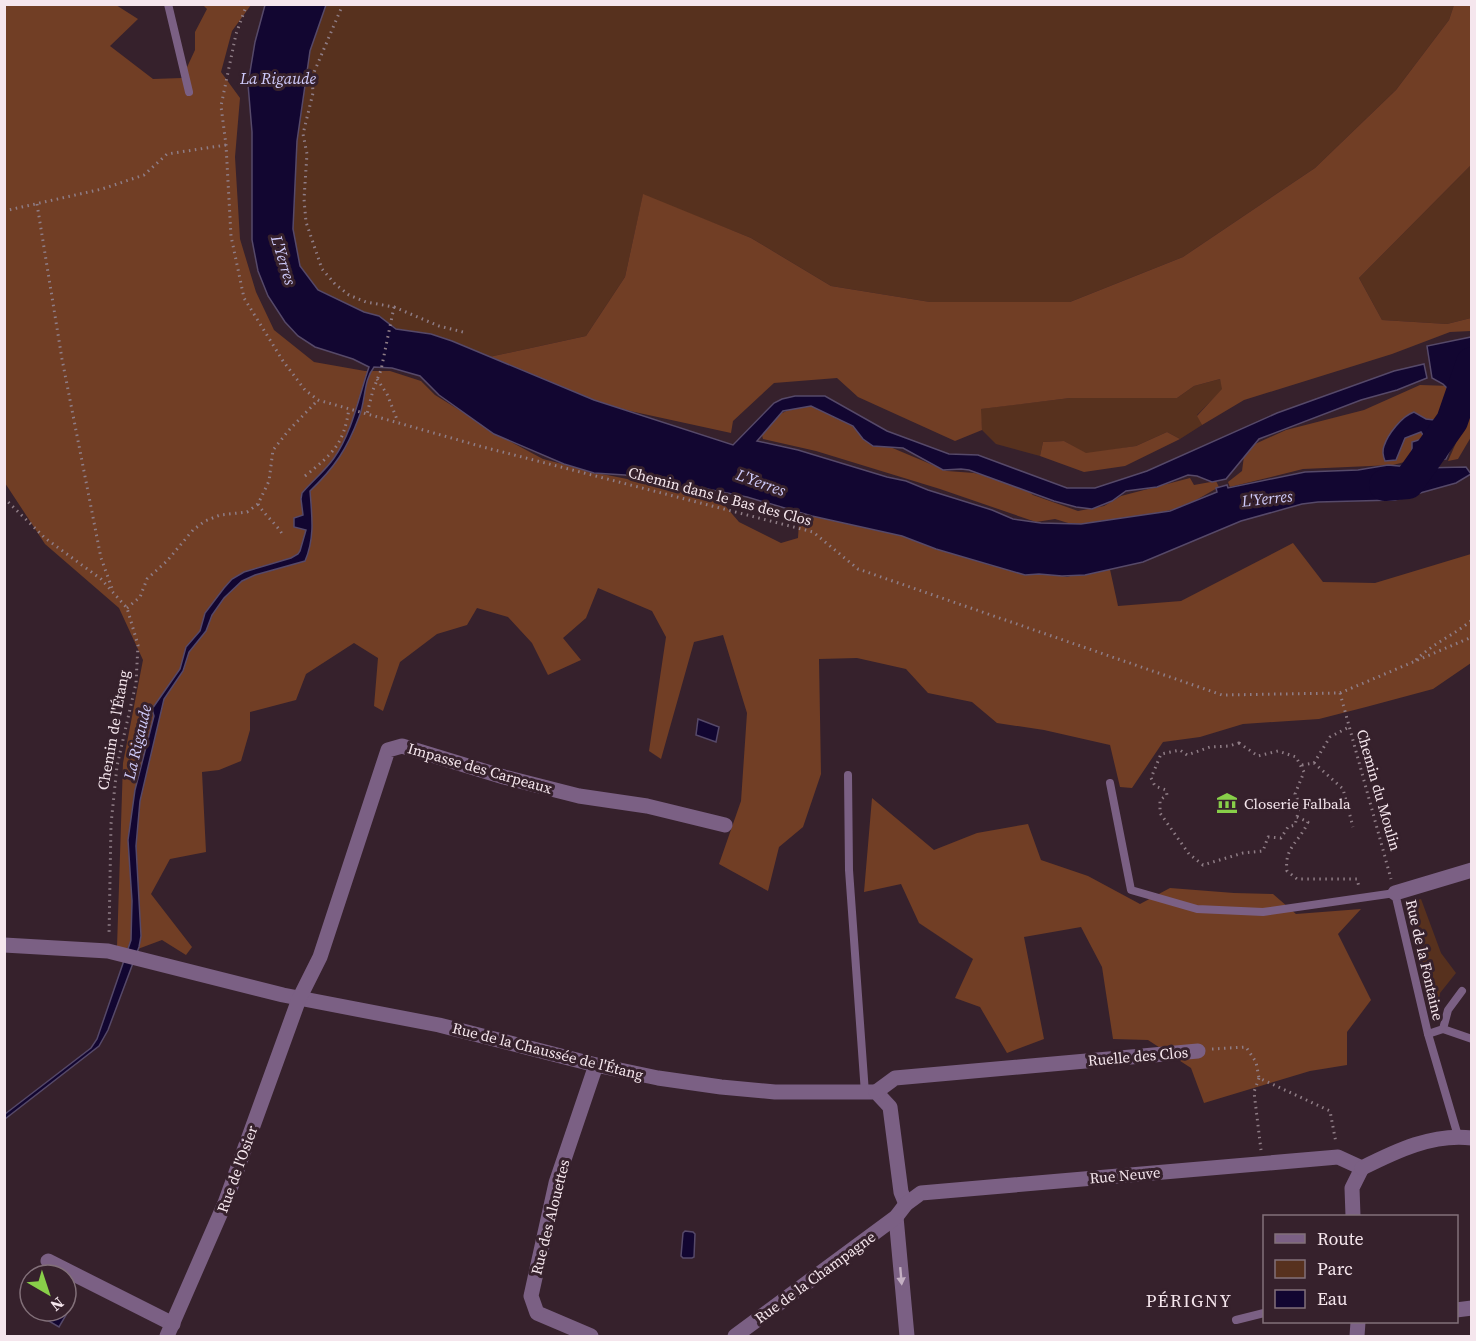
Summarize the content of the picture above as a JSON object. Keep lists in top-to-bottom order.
{
  "streets": {
    "street": [
      "Impasse des Carpeaux",
      "Rue de la Chaussée de l'Étang",
      "Ruelle des Clos",
      "Rue de l'Osier",
      "Rue Neuve",
      "Rue des Alouettes",
      "Rue de la Champagne"
    ],
    "lane": ["Rue de la Fontaine"],
    "path": ["Chemin dans le Bas des Clos", "Chemin de l'Étang", "Chemin du Moulin"]
  },
  "crossings": [
    ["Chemin dans le Bas des Clos", "Chemin du Moulin"],
    ["Chemin de l'Étang", "Rue de la Chaussée de l'Étang"],
    ["Impasse des Carpeaux", "Rue de la Chaussée de l'Étang"],
    ["Impasse des Carpeaux", "Rue de l'Osier"],
    ["Chemin du Moulin", "Rue de la Fontaine"],
    ["Rue de la Chaussée de l'Étang", "Ruelle des Clos"],
    ["Rue de la Chaussée de l'Étang", "Rue de l'Osier"],
    ["Rue de la Chaussée de l'Étang", "Rue des Alouettes"],
    ["Rue Neuve", "Rue de la Champagne"]
  ],
  "districts": ["PÉRIGNY"],
  "water": ["La Rigaude", "L'Yerres"],
  "places": {
    "museum": ["Closerie Falbala"]
  },
  "legend": ["Route", "Parc", "Eau"],
  "north": "bottom right"
}
